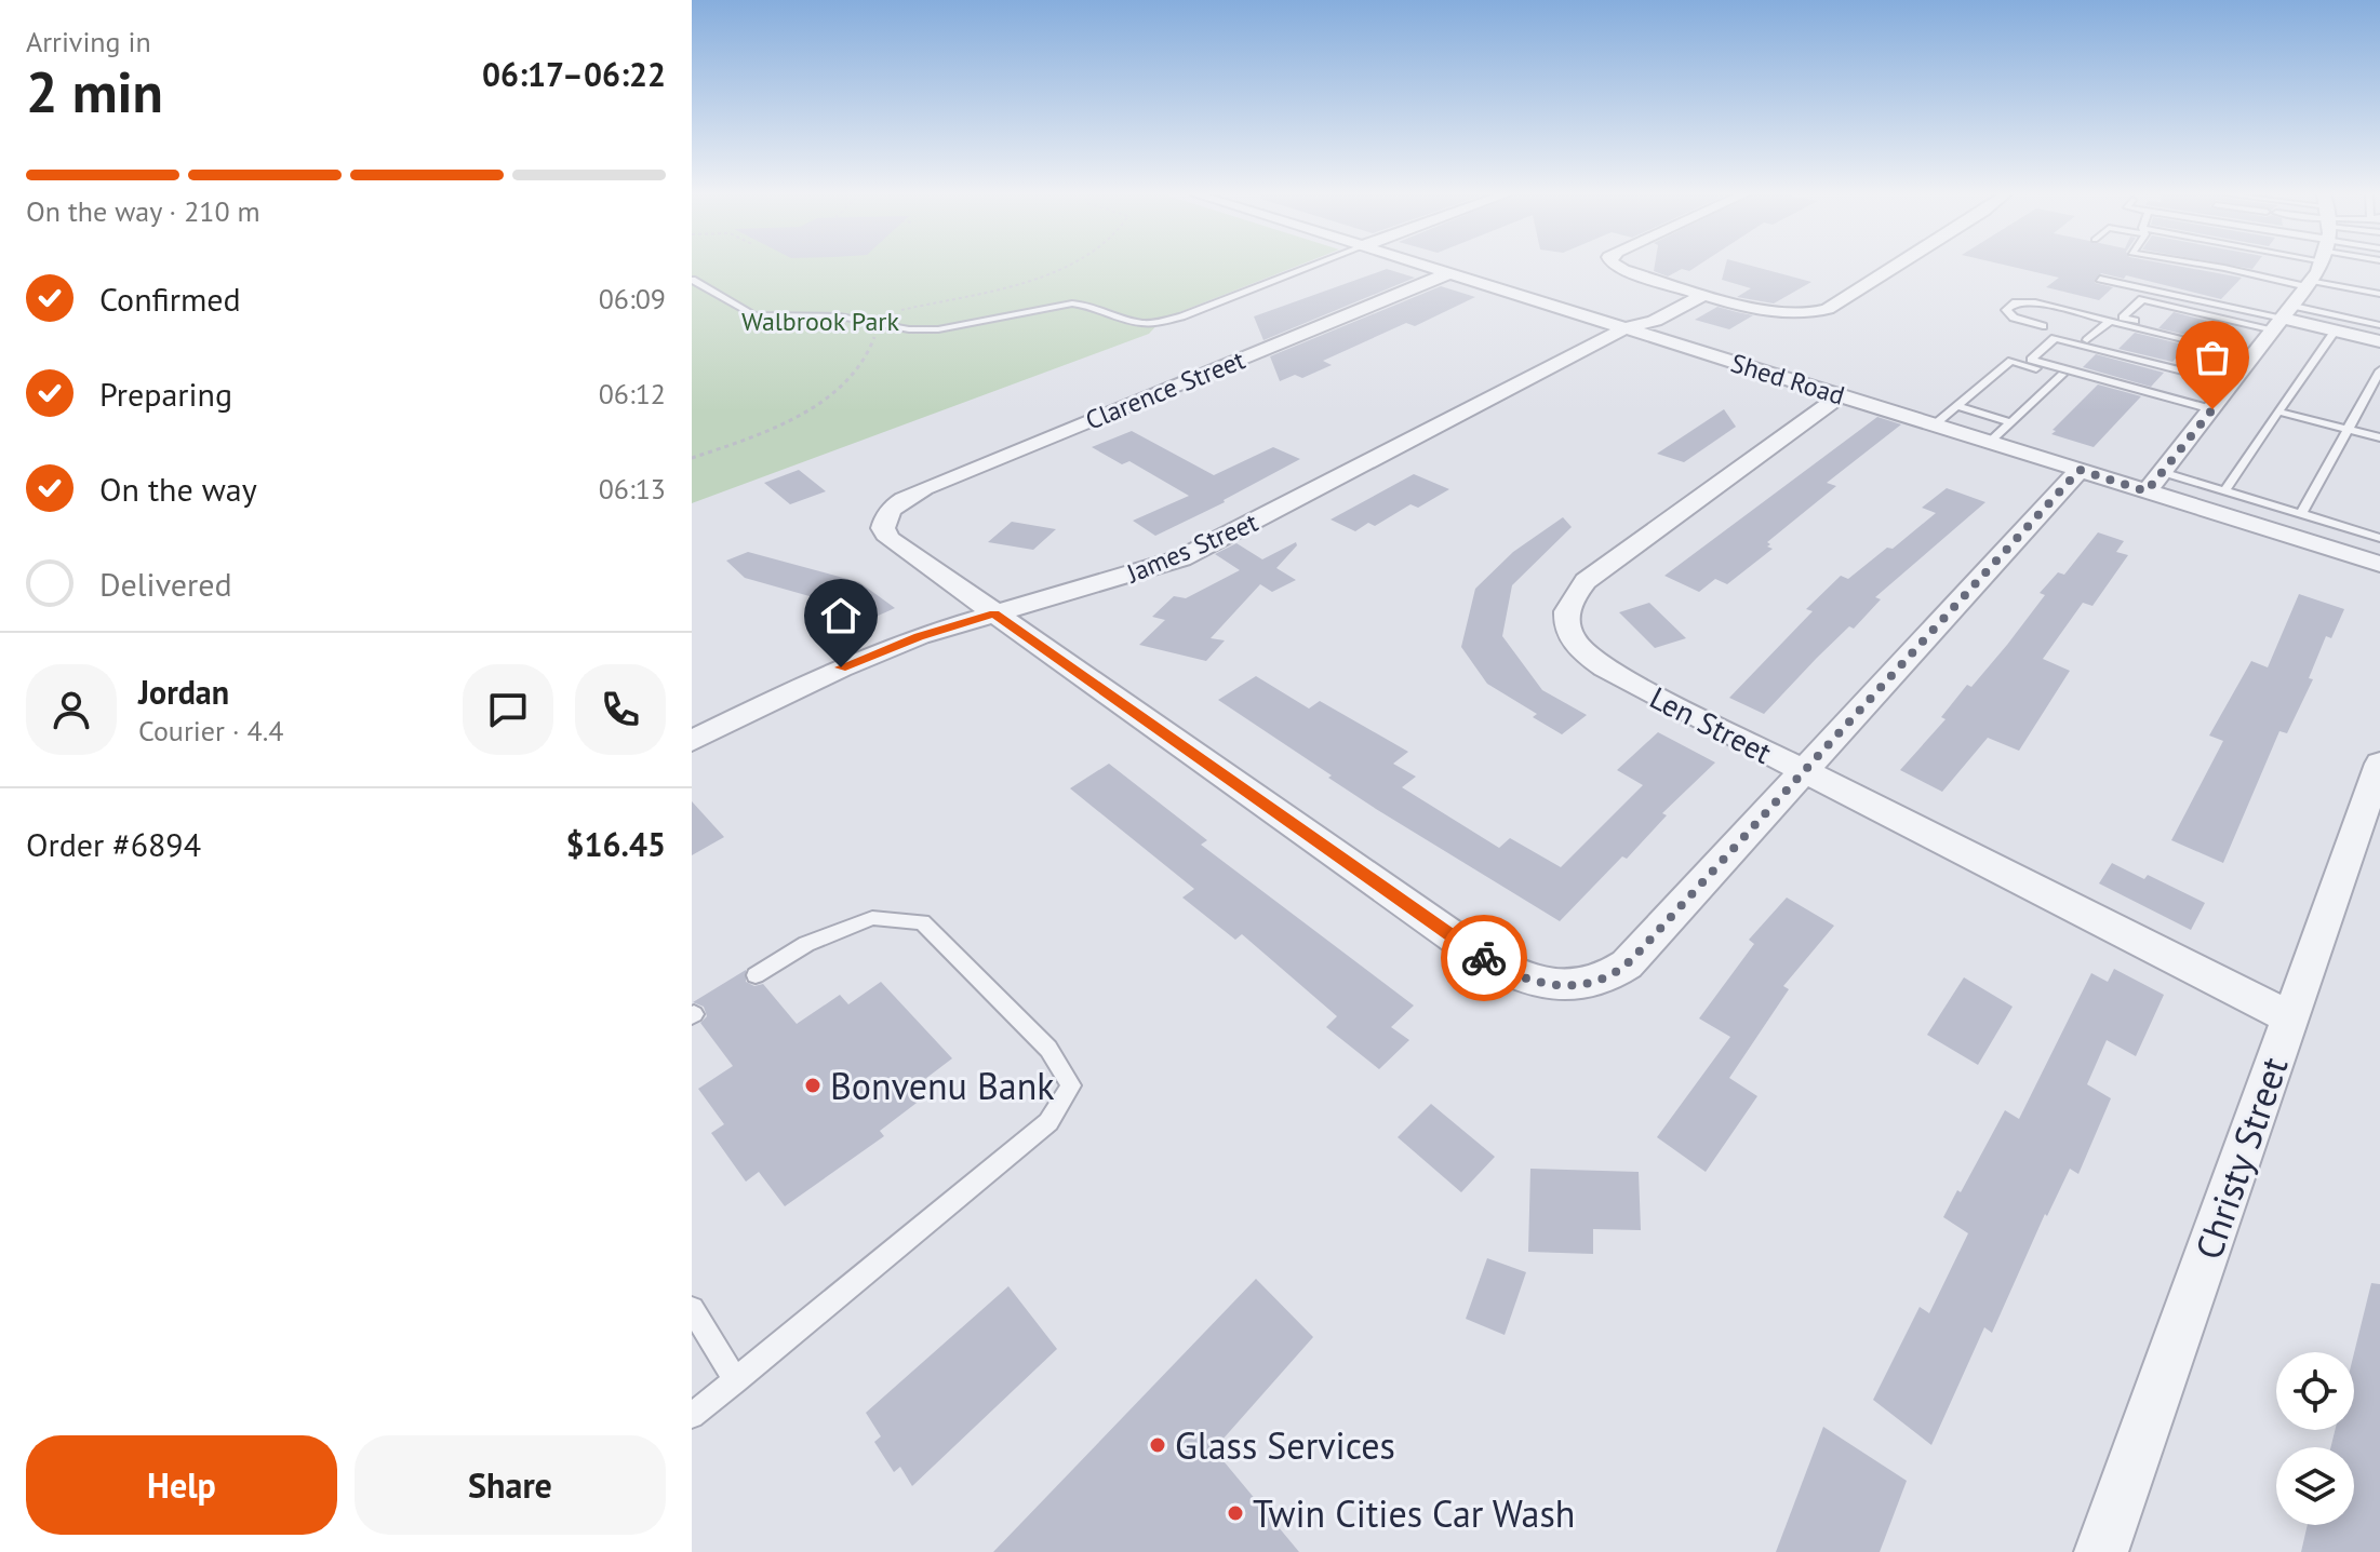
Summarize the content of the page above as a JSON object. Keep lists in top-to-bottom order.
{
  "streets": {
    "street": [
      "Shed Road",
      "Clarence Street",
      "James Street",
      "Len Street",
      "Christy Street"
    ]
  },
  "crossings": [
    ["Shed Road", "Clarence Street"],
    ["Shed Road", "James Street"],
    ["Shed Road", "Len Street"],
    ["Clarence Street", "James Street"],
    ["Len Street", "Christy Street"]
  ],
  "parks": ["Walbrook Park"],
  "places": ["Bonvenu Bank", "Glass Services", "Twin Cities Car Wash"],
  "page": {
    "heading": ["2 min", "Arriving in", "06:17–06:22"],
    "panel": [
      "Jordan",
      "Courier · 4.4",
      "Order #6894",
      "$16.45"
    ],
    "bar": "On the way · 210 m",
    "list": [
      ["Confirmed", "06:09"],
      ["Preparing", "06:12"],
      ["On the way", "06:13"],
      "Delivered"
    ],
    "buttons": ["Help", "Share"]
  }
}
